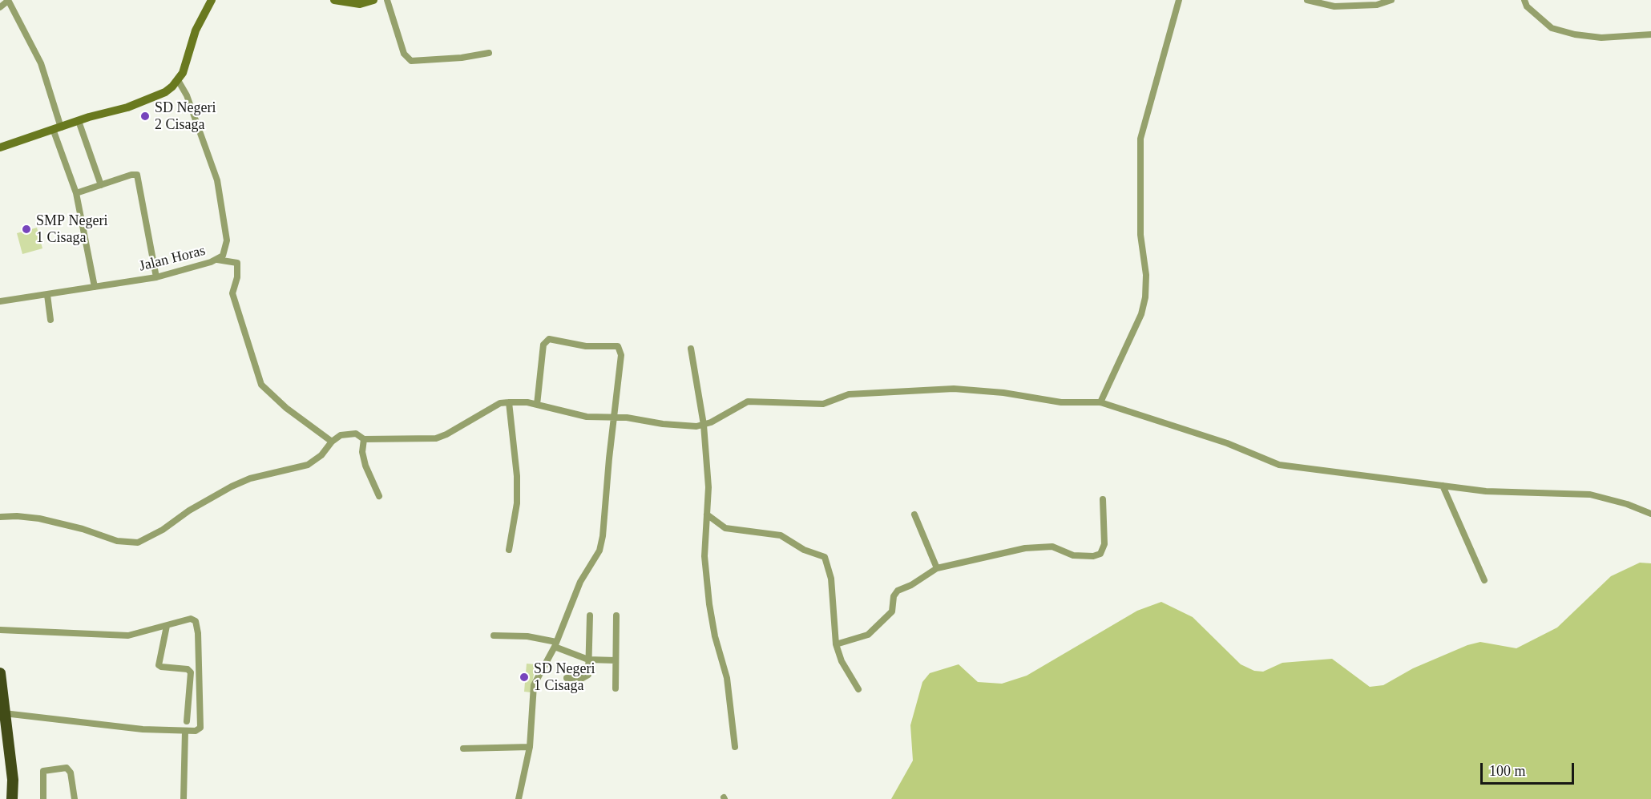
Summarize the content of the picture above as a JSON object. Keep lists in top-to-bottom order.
{
  "streets": {
    "street": ["Jalan Horas"]
  },
  "places": ["SD Negeri 2 Cisaga", "SMP Negeri 1 Cisaga", "SD Negeri 1 Cisaga"],
  "scale_bar": "100 m"
}
